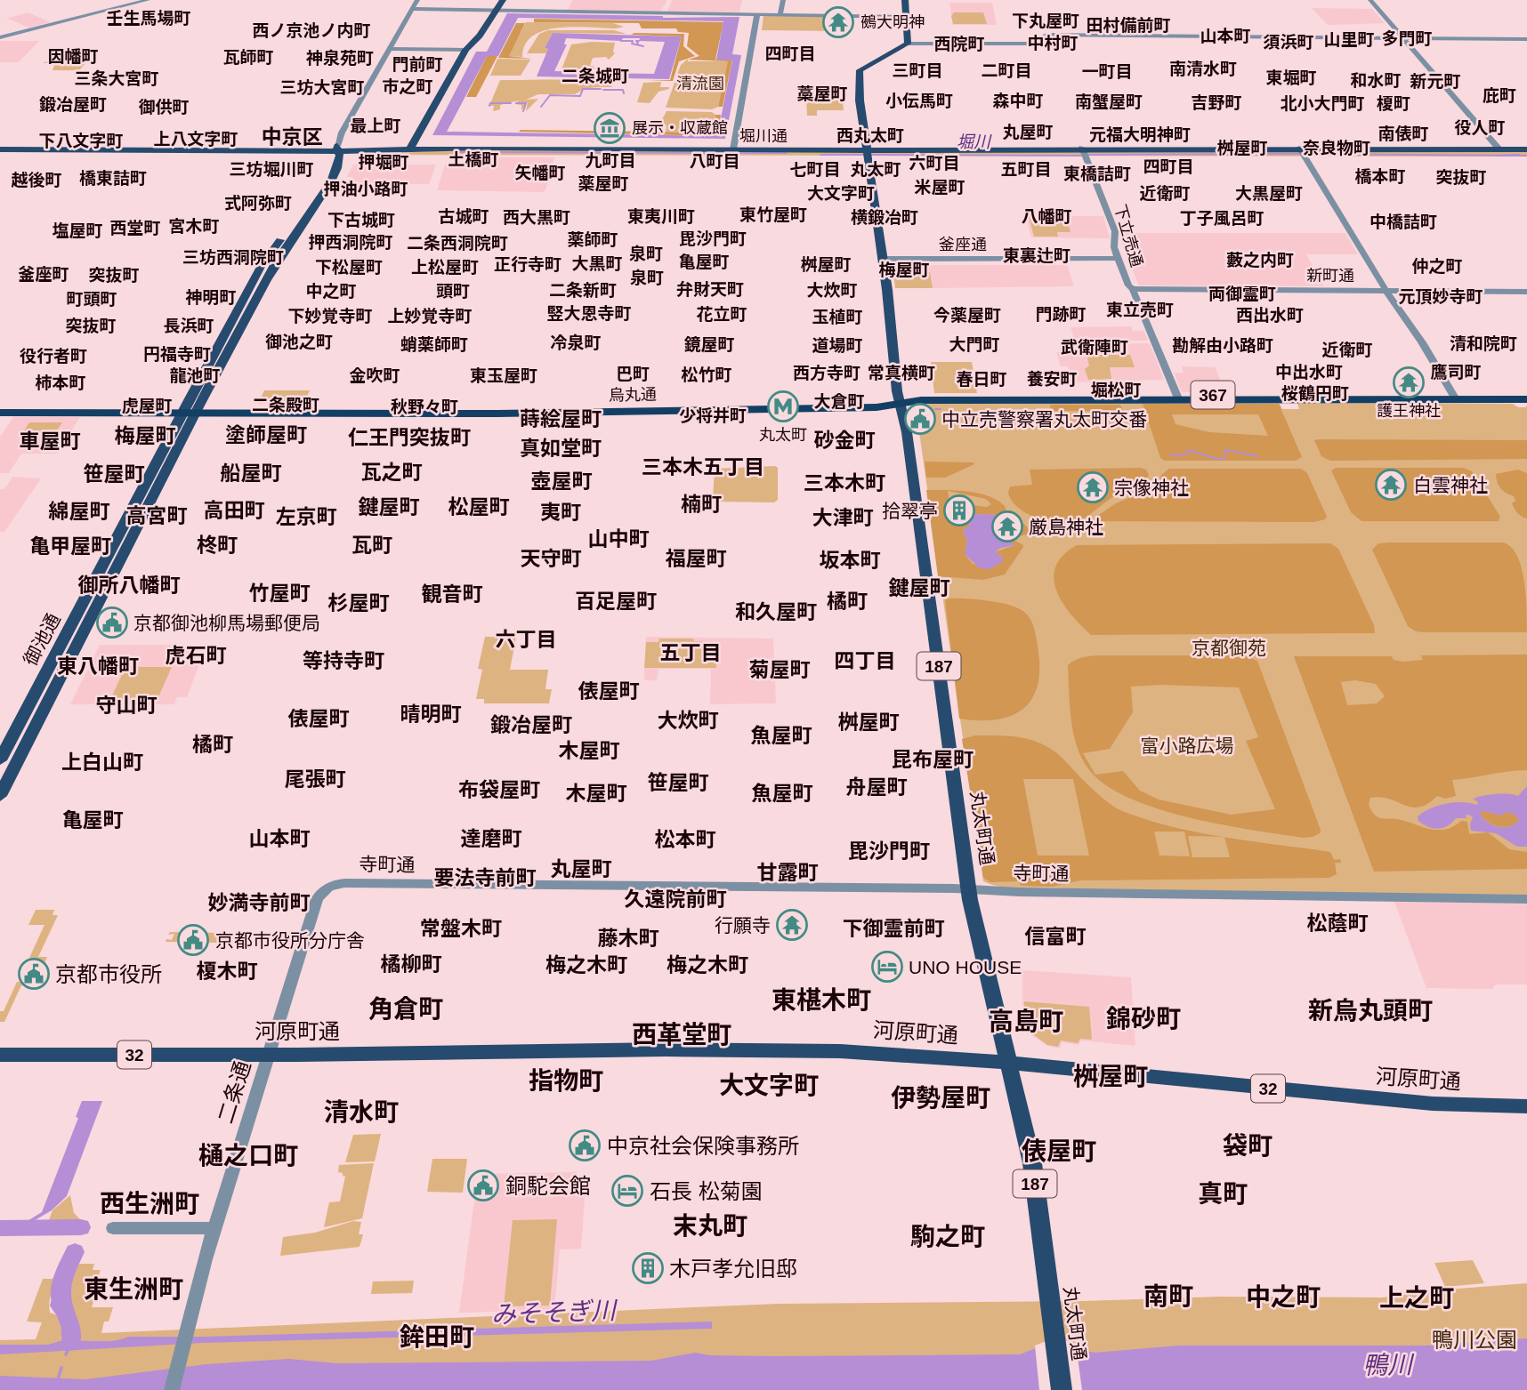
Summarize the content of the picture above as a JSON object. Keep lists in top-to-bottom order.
{
  "streets": {
    "highway": ["烏丸通", "367"],
    "main road": [
      "堀川通",
      "御池通",
      "187",
      "丸太町通",
      "河原町通",
      "32"
    ],
    "street": [
      "下立売通",
      "釜座通",
      "新町通",
      "寺町通",
      "二条通"
    ]
  },
  "crossings": [
    ["堀川通", "下立売通"],
    ["堀川通", "御池通"],
    ["堀川通", "丸太町通"],
    ["下立売通", "釜座通"],
    ["下立売通", "新町通"],
    ["下立売通", "烏丸通"],
    ["釜座通", "丸太町通"],
    ["烏丸通", "御池通"],
    ["烏丸通", "丸太町通"],
    ["丸太町通", "寺町通"],
    ["丸太町通", "河原町通"],
    ["寺町通", "二条通"],
    ["河原町通", "二条通"]
  ],
  "districts": [
    "壬生馬場町",
    "下丸屋町",
    "田村備前町",
    "西ノ京池ノ内町",
    "山本町",
    "多門町",
    "山里町",
    "須浜町",
    "中村町",
    "西院町",
    "四町目",
    "因幡町",
    "瓦師町",
    "神泉苑町",
    "門前町",
    "南清水町",
    "三町目",
    "二町目",
    "一町目",
    "二条城町",
    "東堀町",
    "三条大宮町",
    "和水町",
    "新元町",
    "市之町",
    "三坊大宮町",
    "藁屋町",
    "庇町",
    "小伝馬町",
    "森中町",
    "南蟹屋町",
    "吉野町",
    "北小大門町",
    "榎町",
    "鍛冶屋町",
    "御供町",
    "最上町",
    "役人町",
    "丸屋町",
    "南俵町",
    "元福大明神町",
    "西丸太町",
    "中京区",
    "上八文字町",
    "下八文字町",
    "桝屋町",
    "奈良物町",
    "土橋町",
    "九町目",
    "八町目",
    "押堀町",
    "六町目",
    "四町目",
    "三坊堀川町",
    "七町目",
    "丸太町",
    "五町目",
    "矢幡町",
    "東橋詰町",
    "橋本町",
    "突抜町",
    "橋東詰町",
    "越後町",
    "薬屋町",
    "米屋町",
    "押油小路町",
    "大文字町",
    "近衛町",
    "大黒屋町",
    "式阿弥町",
    "東竹屋町",
    "古城町",
    "東夷川町",
    "八幡町",
    "西大黒町",
    "横鍛冶町",
    "丁子風呂町",
    "下古城町",
    "中橋詰町",
    "宮木町",
    "西堂町",
    "塩屋町",
    "毘沙門町",
    "薬師町",
    "押西洞院町",
    "二条西洞院町",
    "泉町",
    "東裏辻町",
    "三坊西洞院町",
    "藪之内町",
    "亀屋町",
    "大黒町",
    "正行寺町",
    "桝屋町",
    "仲之町",
    "下松屋町",
    "上松屋町",
    "梅屋町",
    "釜座町",
    "突抜町",
    "泉町",
    "弁財天町",
    "二条新町",
    "大炊町",
    "中之町",
    "頭町",
    "両御霊町",
    "元頂妙寺町",
    "神明町",
    "町頭町",
    "東立売町",
    "竪大恩寺町",
    "花立町",
    "門跡町",
    "今薬屋町",
    "西出水町",
    "下妙覚寺町",
    "上妙覚寺町",
    "玉植町",
    "突抜町",
    "長浜町",
    "御池之町",
    "冷泉町",
    "清和院町",
    "蛸薬師町",
    "鏡屋町",
    "大門町",
    "道場町",
    "勘解由小路町",
    "武衛陣町",
    "近衛町",
    "円福寺町",
    "役行者町",
    "中出水町",
    "鷹司町",
    "西方寺町",
    "常真横町",
    "巴町",
    "松竹町",
    "龍池町",
    "金吹町",
    "東玉屋町",
    "春日町",
    "養安町",
    "柿本町",
    "堀松町",
    "桜鶴円町",
    "大倉町",
    "二条殿町",
    "虎屋町",
    "秋野々町",
    "少将井町",
    "蒔絵屋町",
    "塗師屋町",
    "梅屋町",
    "仁王門突抜町",
    "砂金町",
    "車屋町",
    "真如堂町",
    "三本木五丁目",
    "瓦之町",
    "船屋町",
    "笹屋町",
    "壺屋町",
    "三本木町",
    "楠町",
    "鍵屋町",
    "松屋町",
    "高田町",
    "綿屋町",
    "夷町",
    "高宮町",
    "左京町",
    "大津町",
    "山中町",
    "柊町",
    "瓦町",
    "亀甲屋町",
    "天守町",
    "福屋町",
    "坂本町",
    "御所八幡町",
    "鍵屋町",
    "竹屋町",
    "観音町",
    "百足屋町",
    "橘町",
    "杉屋町",
    "和久屋町",
    "六丁目",
    "五丁目",
    "虎石町",
    "等持寺町",
    "四丁目",
    "東八幡町",
    "菊屋町",
    "俵屋町",
    "守山町",
    "晴明町",
    "俵屋町",
    "大炊町",
    "桝屋町",
    "鍛冶屋町",
    "魚屋町",
    "橘町",
    "木屋町",
    "昆布屋町",
    "上白山町",
    "尾張町",
    "笹屋町",
    "舟屋町",
    "布袋屋町",
    "木屋町",
    "魚屋町",
    "亀屋町",
    "山本町",
    "達磨町",
    "松本町",
    "毘沙門町",
    "丸屋町",
    "甘露町",
    "要法寺前町",
    "久遠院前町",
    "妙満寺前町",
    "松蔭町",
    "常盤木町",
    "下御霊前町",
    "信富町",
    "藤木町",
    "橘柳町",
    "梅之木町",
    "梅之木町",
    "榎木町",
    "東椹木町",
    "角倉町",
    "新烏丸頭町",
    "錦砂町",
    "高島町",
    "西革堂町",
    "桝屋町",
    "指物町",
    "大文字町",
    "伊勢屋町",
    "清水町",
    "袋町",
    "俵屋町",
    "樋之口町",
    "真町",
    "西生洲町",
    "末丸町",
    "駒之町",
    "東生洲町",
    "南町",
    "中之町",
    "上之町",
    "鉾田町"
  ],
  "water": ["堀川", "みそそぎ川", "鴨川"],
  "parks": [
    "清流園",
    "京都御苑",
    "富小路広場",
    "鴨川公園"
  ],
  "places": {
    "temple": [
      "鵺大明神",
      "護王神社",
      "白雲神社",
      "宗像神社",
      "厳島神社",
      "行願寺"
    ],
    "museum": ["展示・収蔵館"],
    "metro station": ["丸太町"],
    "public building": [
      "中立売警察署丸太町交番",
      "京都御池柳馬場郵便局",
      "京都市役所分庁舎",
      "京都市役所",
      "中京社会保険事務所",
      "銅駝会館"
    ],
    "building": ["拾翠亭", "木戸孝允旧邸"],
    "hotel": ["UNO HOUSE", "石長 松菊園"]
  }
}
